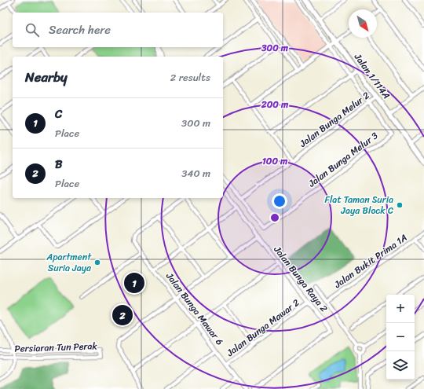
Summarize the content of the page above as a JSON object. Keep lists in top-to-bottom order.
{
  "streets": {
    "street": [
      "Jalan 1/114A",
      "Jalan Bunga Melur 2",
      "Jalan Bunga Melur 3",
      "Jalan Bukit Prima 1A",
      "Jalan Bunga Raya 2",
      "Jalan Bunga Mawar 6",
      "Jalan Bunga Mawar 2",
      "Persiaran Tun Perak"
    ]
  },
  "crossings": [
    ["Jalan 1/114A", "Jalan Bunga Melur 2"],
    ["Jalan Bunga Melur 2", "Jalan Bunga Melur 3"],
    ["Jalan Bunga Raya 2", "Jalan Bunga Mawar 2"],
    ["Jalan Bunga Mawar 6", "Jalan Bunga Mawar 2"]
  ],
  "places": ["Flat Taman Suria Jaya Block C", "Apartment Suria Jaya"],
  "north": "bottom right",
  "page": {
    "search": "Search here",
    "heading": ["Nearby", "2 results"],
    "list": [
      {
        "mark": "1",
        "name": "C",
        "note": "Place",
        "value": "300 m"
      },
      {
        "mark": "2",
        "name": "B",
        "note": "Place",
        "value": "340 m"
      }
    ],
    "pins": ["1", "2"],
    "map_buttons": ["+", "−"]
  },
  "rings": ["300 m", "200 m", "100 m"]
}
